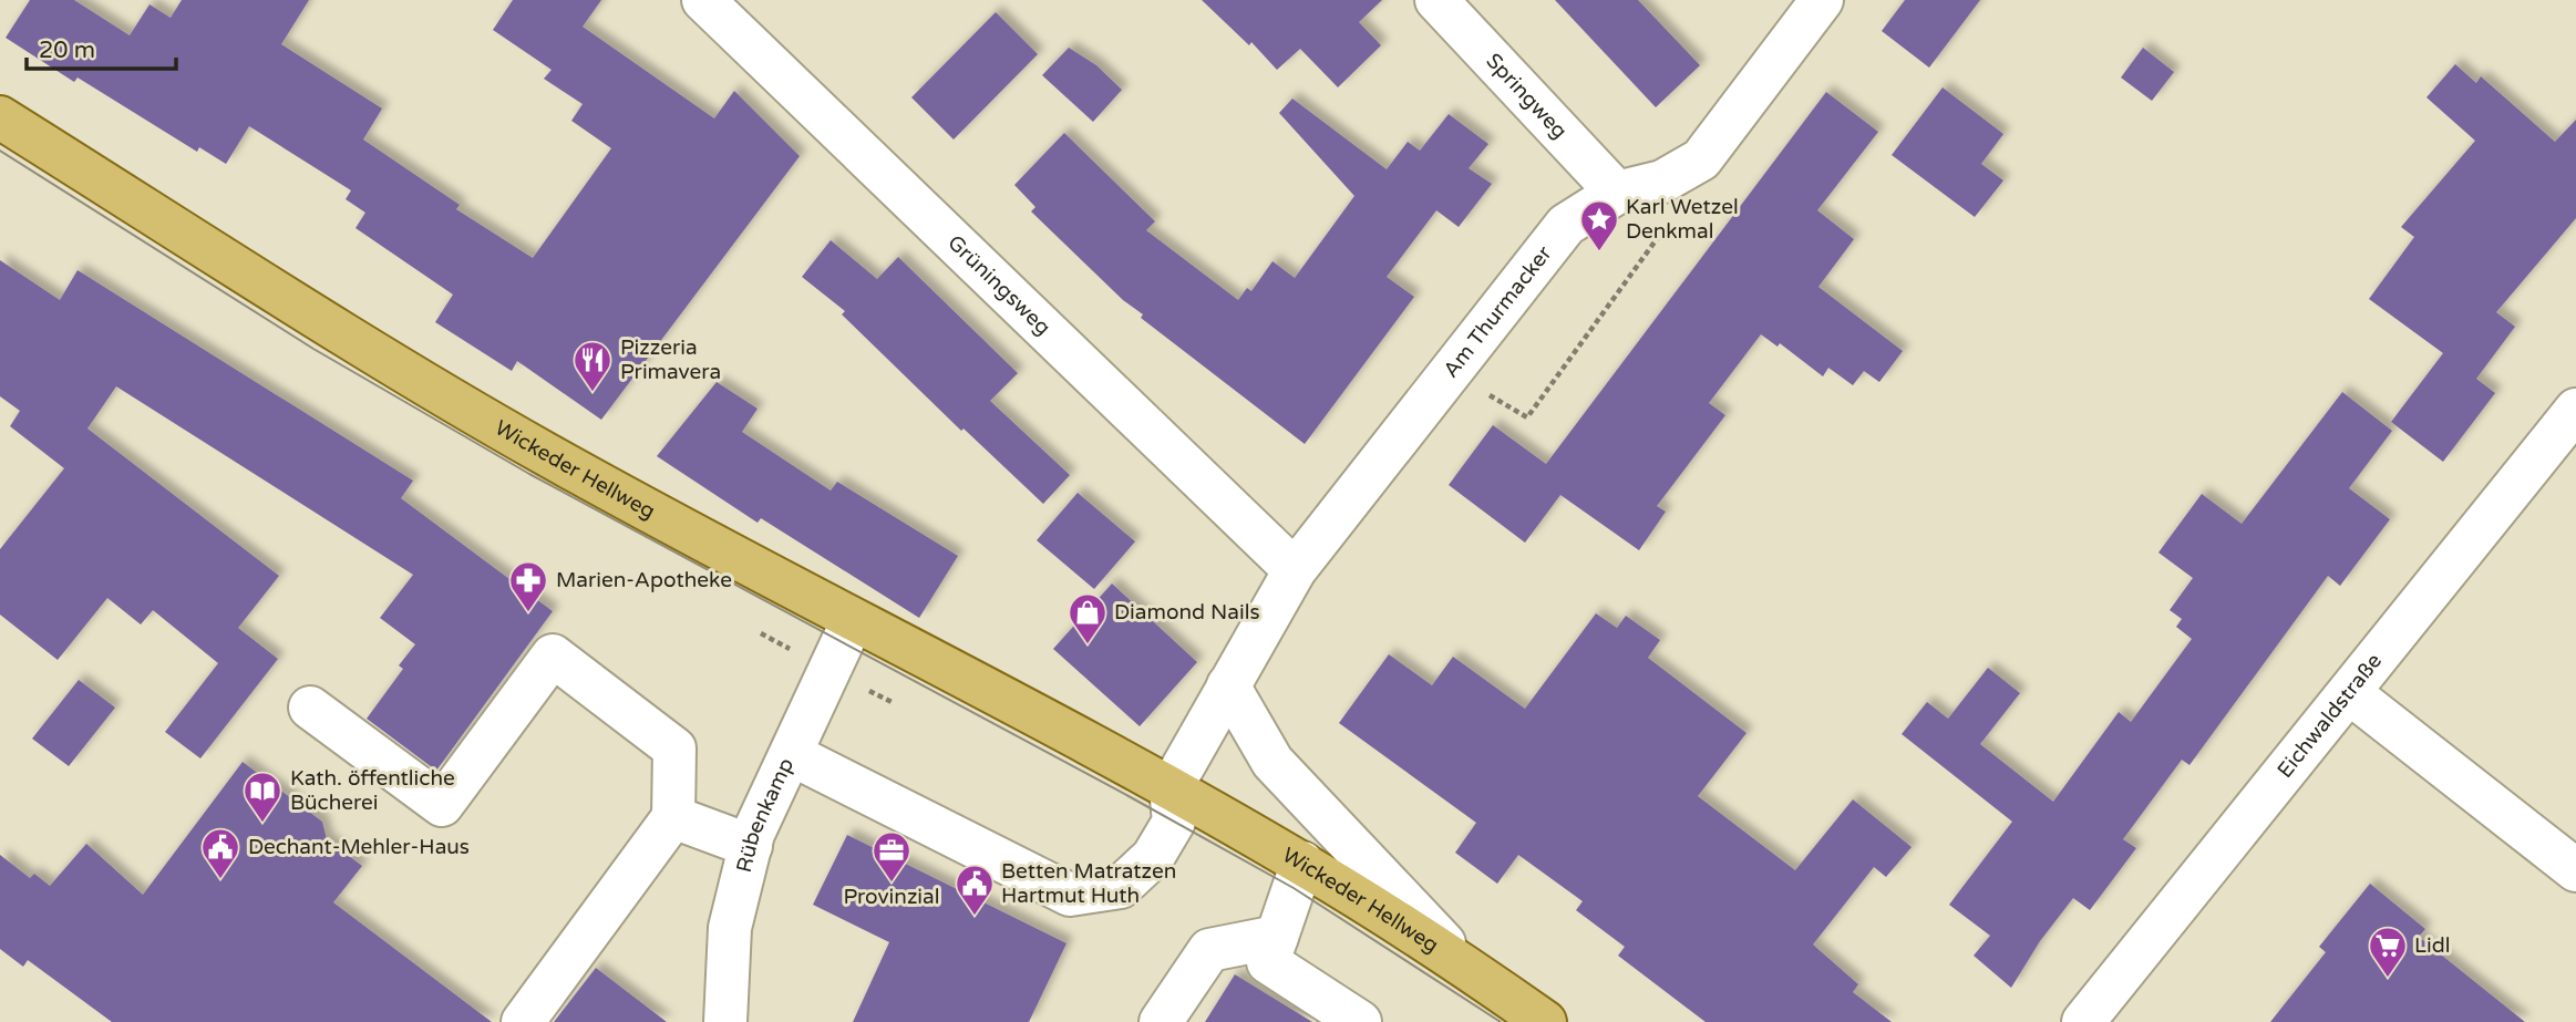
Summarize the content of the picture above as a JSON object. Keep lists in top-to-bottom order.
{
  "streets": {
    "main road": ["Wickeder Hellweg"],
    "street": [
      "Springweg",
      "Grüningsweg",
      "Am Thurmacker",
      "Eichwaldstraße",
      "Rübenkamp"
    ]
  },
  "crossings": [
    ["Springweg", "Am Thurmacker"],
    ["Grüningsweg", "Am Thurmacker"],
    ["Am Thurmacker", "Wickeder Hellweg"],
    ["Wickeder Hellweg", "Rübenkamp"]
  ],
  "places": {
    "place": ["Karl Wetzel Denkmal"],
    "restaurant": ["Pizzeria Primavera"],
    "pharmacy": ["Marien-Apotheke"],
    "shop": ["Diamond Nails"],
    "library": ["Kath. öffentliche Bücherei"],
    "public building": ["Dechant-Mehler-Haus", "Betten Matratzen Hartmut Huth"],
    "office": ["Provinzial"],
    "supermarket": ["Lidl"]
  },
  "scale_bar": "20 m"
}
